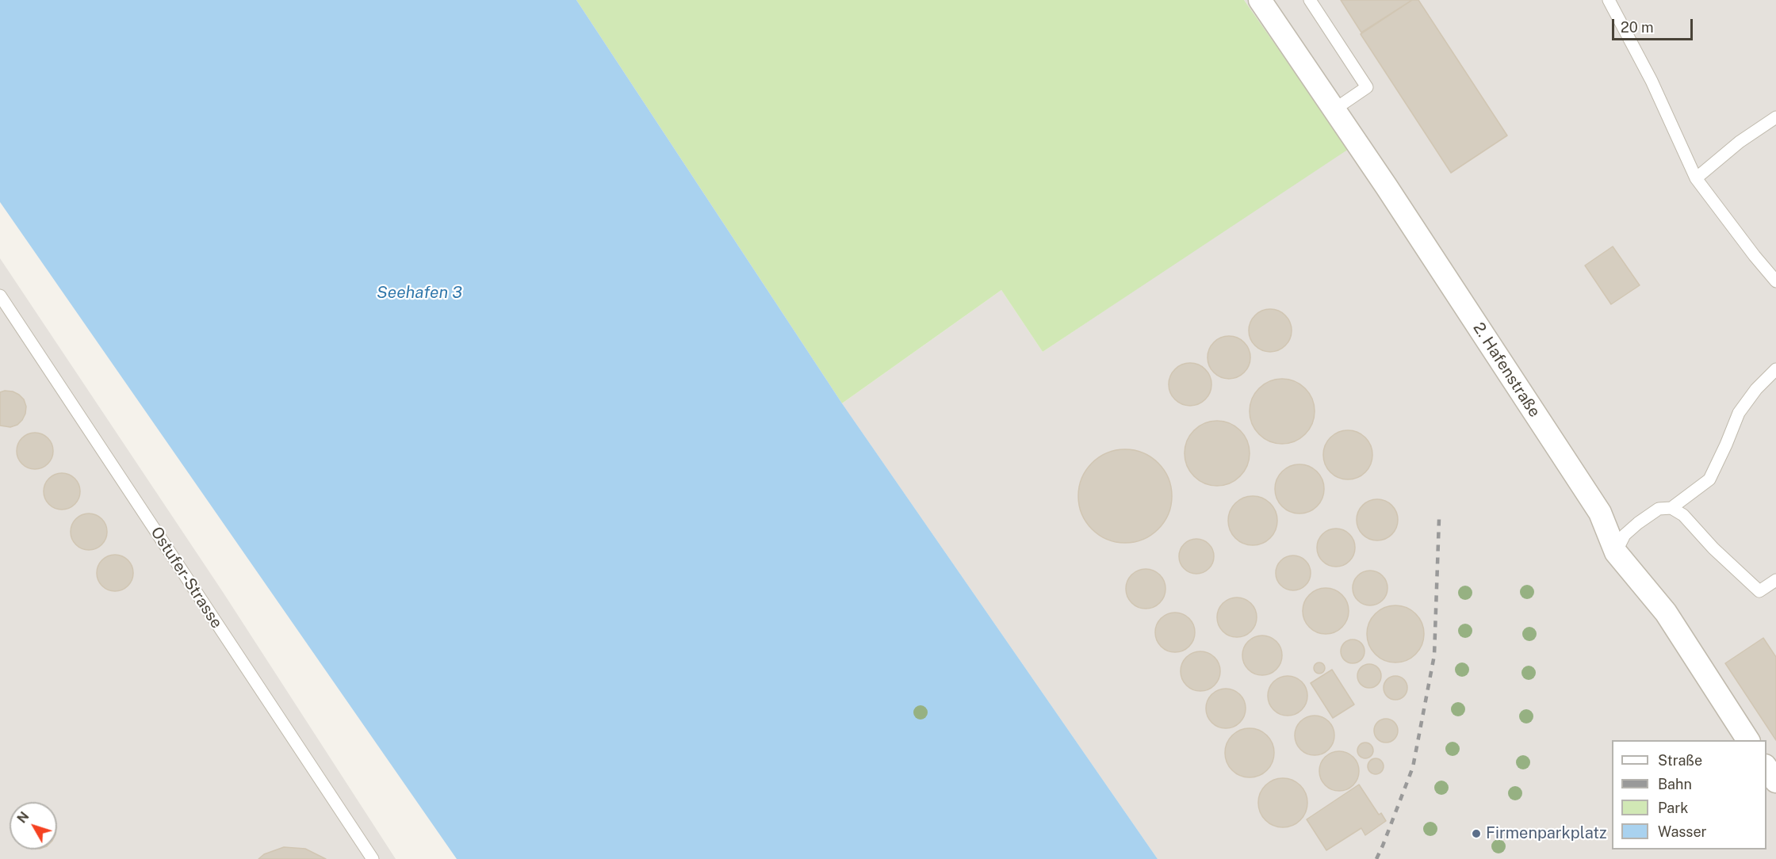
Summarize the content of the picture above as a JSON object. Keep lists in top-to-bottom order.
{
  "streets": {
    "street": ["2. Hafenstraße"],
    "lane": ["Ostufer-Strasse"]
  },
  "water": ["Seehafen 3"],
  "places": ["Firmenparkplatz"],
  "legend": [
    "Straße",
    "Bahn",
    "Park",
    "Wasser"
  ],
  "scale_bar": "20 m",
  "north": "top left"
}
